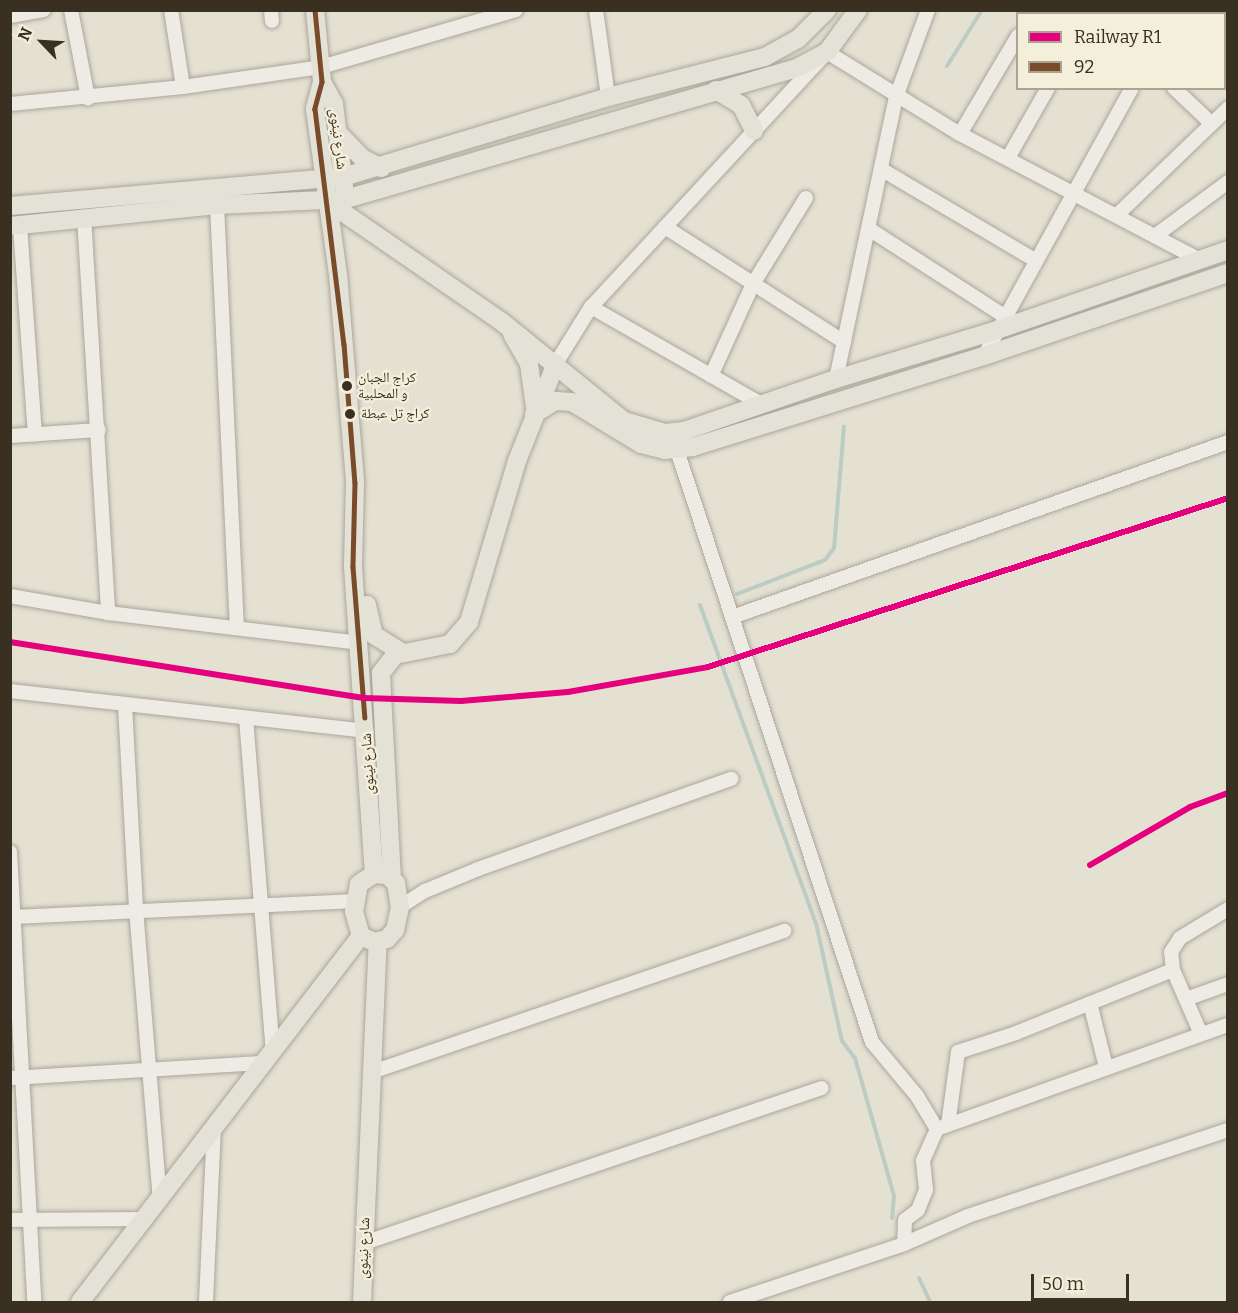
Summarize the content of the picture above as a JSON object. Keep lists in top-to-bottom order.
{
  "streets": {
    "main road": ["شارع نينوى"]
  },
  "places": ["كراج الجبان و المحلبية", "كراج تل عبطة"],
  "lines": ["transit line 92", "rail line R1"],
  "legend": ["Railway R1", "92"],
  "scale_bar": "50 m",
  "north": "top left"
}
